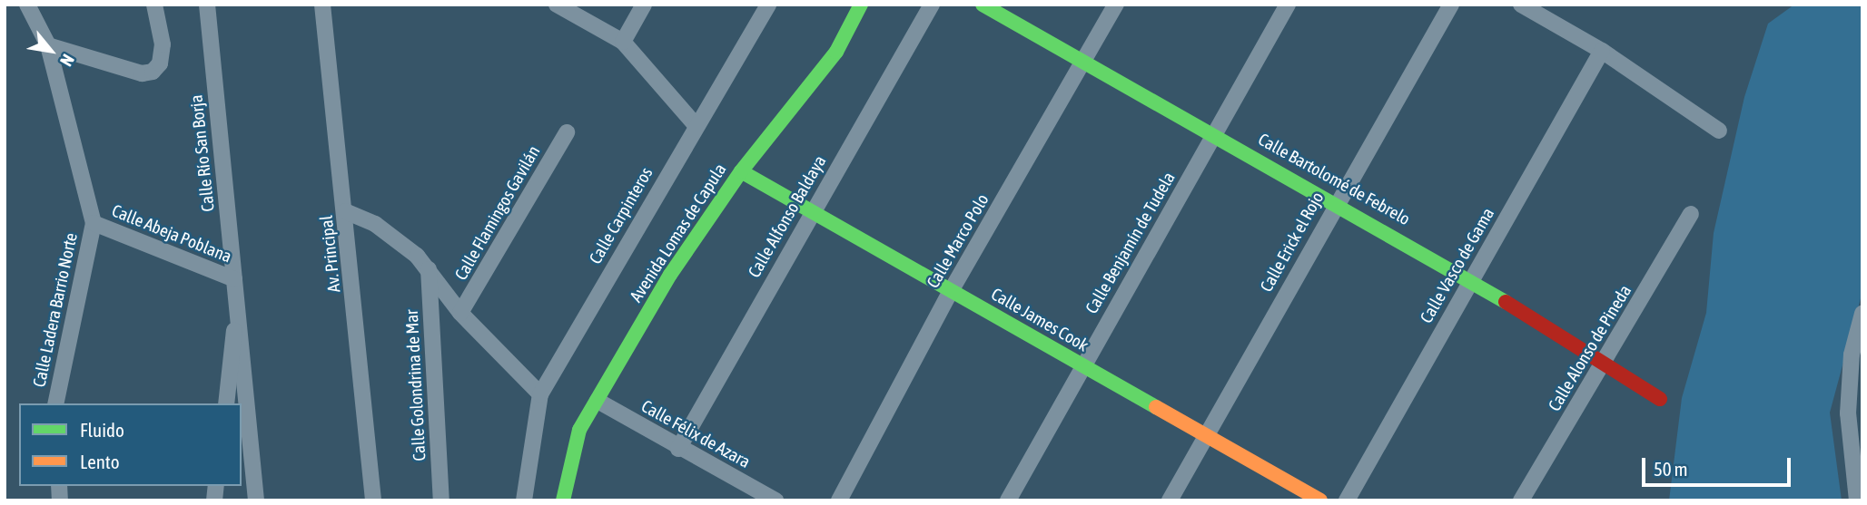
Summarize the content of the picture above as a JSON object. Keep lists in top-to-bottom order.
{
  "streets": {
    "street": [
      "Calle Río San Borja",
      "Calle Bartolomé de Febrelo",
      "Calle Flamingos Gavilán",
      "Calle Carpinteros",
      "Calle Alfonso Baldaya",
      "Avenida Lomas de Capula",
      "Calle Abeja Poblana",
      "Calle Marco Polo",
      "Calle Erick el Rojo",
      "Calle Benjamín de Tudela",
      "Av. Principal",
      "Calle Vasco de Gama",
      "Calle Ladera Barrio Norte",
      "Calle James Cook",
      "Calle Alonso de Pineda",
      "Calle Golondrina de Mar",
      "Calle Félix de Azara"
    ]
  },
  "crossings": [
    ["Calle Río San Borja", "Calle Abeja Poblana"],
    ["Calle Bartolomé de Febrelo", "Calle Marco Polo"],
    ["Calle Bartolomé de Febrelo", "Calle Erick el Rojo"],
    ["Calle Bartolomé de Febrelo", "Calle Benjamín de Tudela"],
    ["Calle Bartolomé de Febrelo", "Calle Vasco de Gama"],
    ["Calle Bartolomé de Febrelo", "Calle Alonso de Pineda"],
    ["Calle Flamingos Gavilán", "Calle Carpinteros"],
    ["Calle Flamingos Gavilán", "Av. Principal"],
    ["Calle Flamingos Gavilán", "Calle Golondrina de Mar"],
    ["Calle Alfonso Baldaya", "Calle James Cook"],
    ["Calle Alfonso Baldaya", "Calle Félix de Azara"],
    ["Avenida Lomas de Capula", "Calle James Cook"],
    ["Avenida Lomas de Capula", "Calle Félix de Azara"],
    ["Calle Abeja Poblana", "Calle Ladera Barrio Norte"],
    ["Calle Marco Polo", "Calle James Cook"],
    ["Calle Erick el Rojo", "Calle James Cook"],
    ["Calle Benjamín de Tudela", "Calle James Cook"]
  ],
  "legend": ["Fluido", "Lento"],
  "scale_bar": "50 m",
  "north": "bottom right"
}
